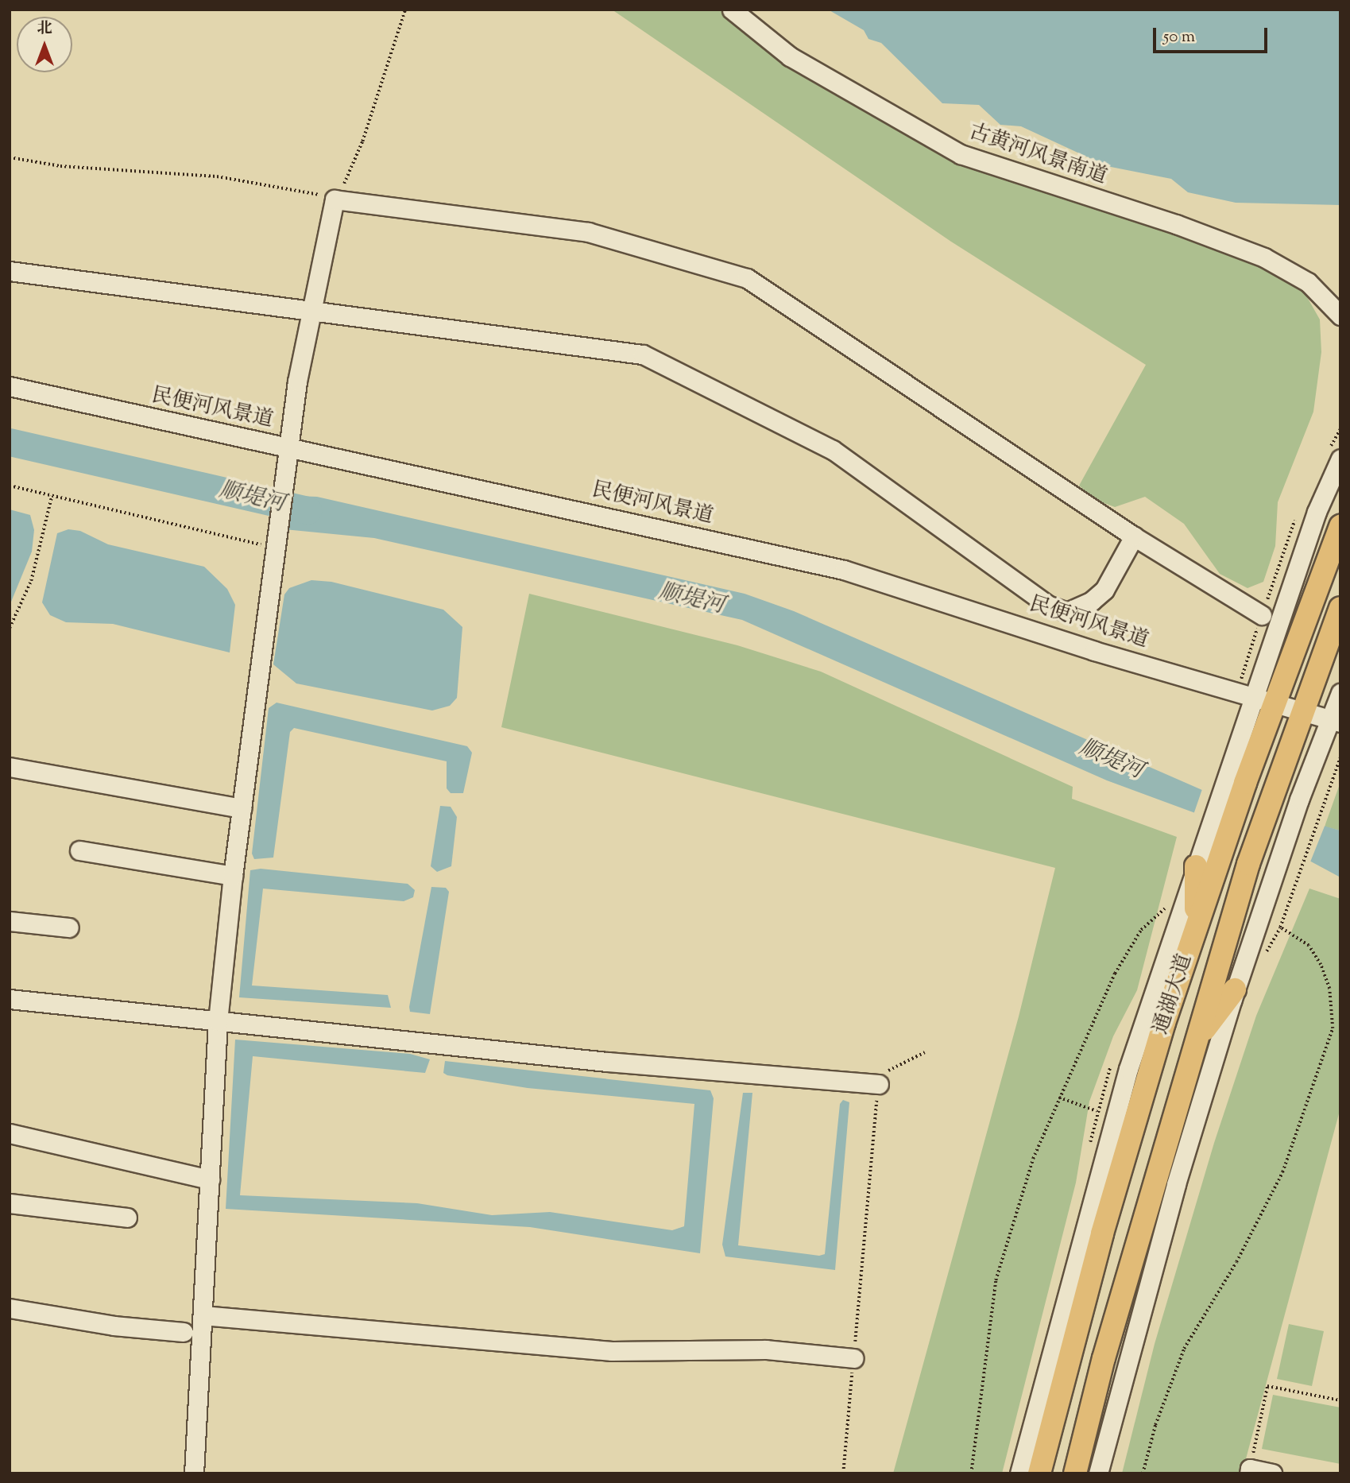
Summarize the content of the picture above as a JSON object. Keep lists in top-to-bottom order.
{
  "streets": {
    "main road": ["通湖大道"],
    "street": ["古黄河风景南道", "民便河风景道"]
  },
  "crossings": [
    ["民便河风景道", "通湖大道"]
  ],
  "water": ["顺堤河"],
  "scale_bar": "50 m",
  "north": "top"
}
